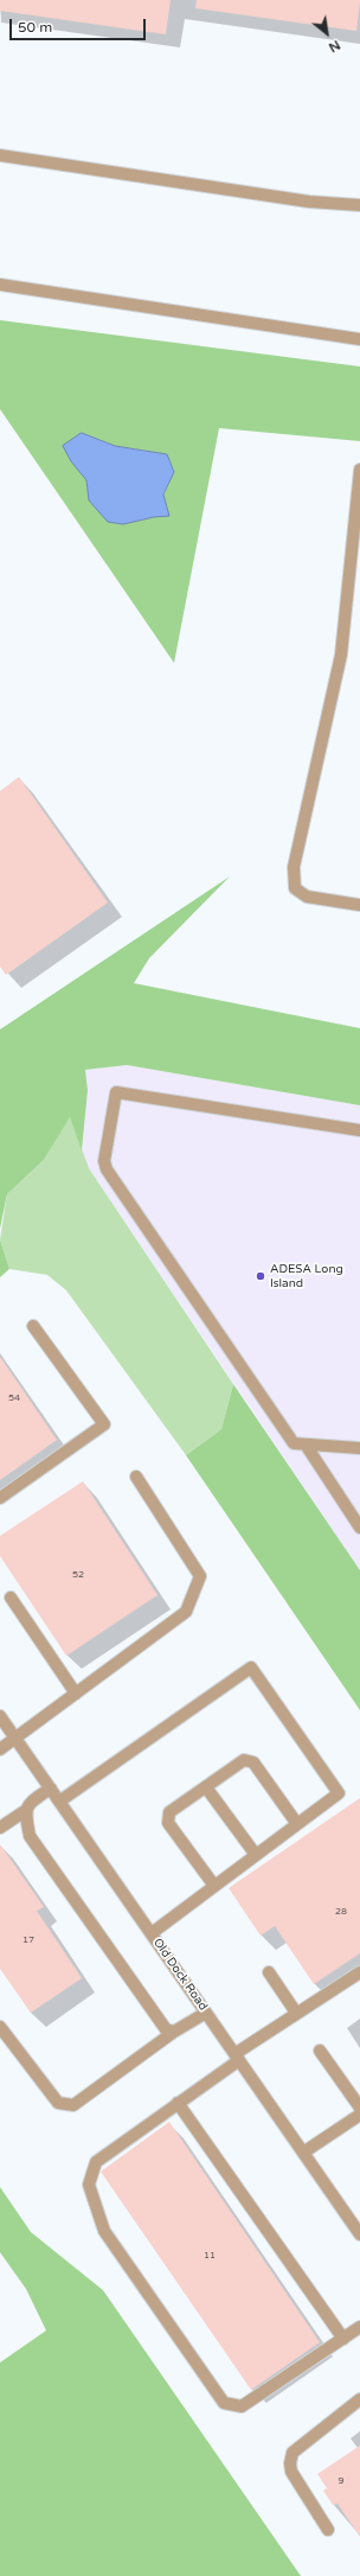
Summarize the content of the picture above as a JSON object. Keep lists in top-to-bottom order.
{
  "streets": {
    "street": ["Old Dock Road"]
  },
  "places": ["ADESA Long Island"],
  "house_numbers": [
    "54",
    "52",
    "28",
    "17",
    "11",
    "9"
  ],
  "scale_bar": "50 m",
  "north": "bottom right"
}
